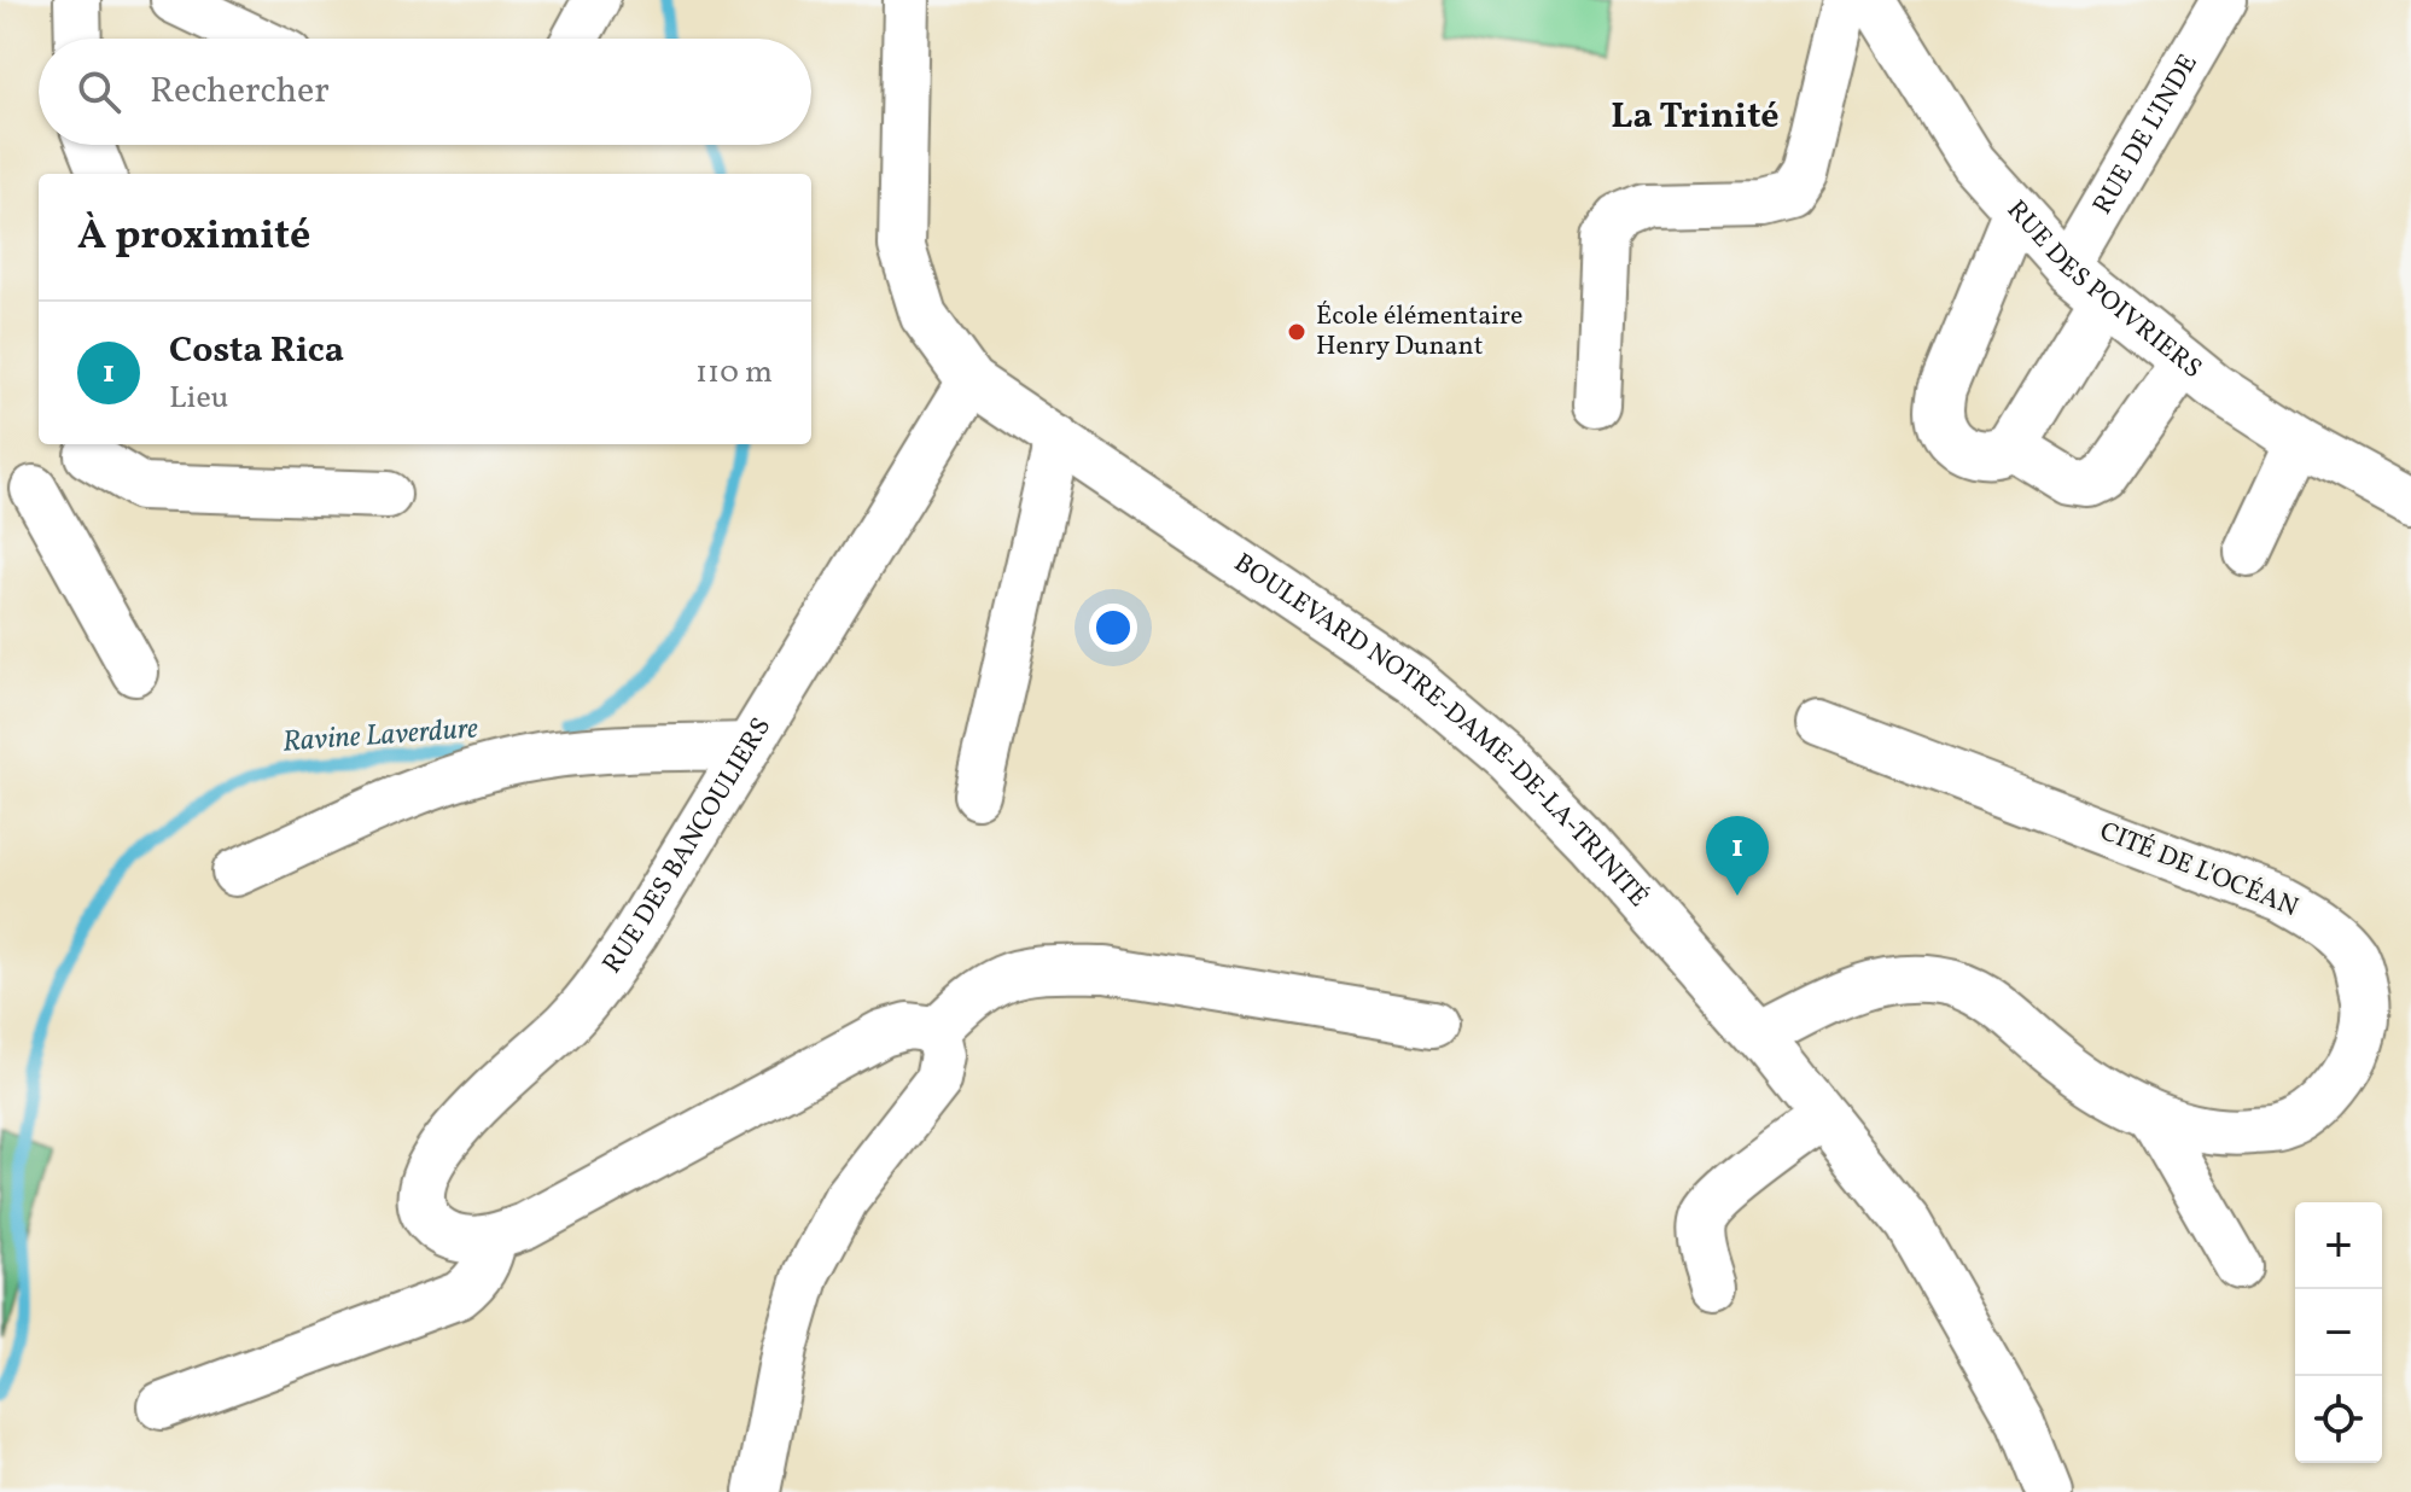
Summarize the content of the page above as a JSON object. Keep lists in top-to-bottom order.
{
  "streets": {
    "street": [
      "RUE DE L'INDE",
      "RUE DES POIVRIERS",
      "BOULEVARD NOTRE-DAME-DE-LA-TRINITÉ",
      "RUE DES BANCOULIERS",
      "CITÉ DE L'OCÉAN"
    ]
  },
  "crossings": [
    ["RUE DE L'INDE", "RUE DES POIVRIERS"],
    ["BOULEVARD NOTRE-DAME-DE-LA-TRINITÉ", "RUE DES BANCOULIERS"],
    ["BOULEVARD NOTRE-DAME-DE-LA-TRINITÉ", "CITÉ DE L'OCÉAN"]
  ],
  "districts": ["La Trinité"],
  "water": ["Ravine Laverdure"],
  "places": ["École élémentaire Henry Dunant"],
  "page": {
    "search": "Rechercher",
    "heading": "À proximité",
    "list": [
      {
        "mark": "1",
        "name": "Costa Rica",
        "note": "Lieu",
        "value": "110 m"
      }
    ],
    "pins": "1",
    "map_buttons": ["+", "−"]
  }
}
